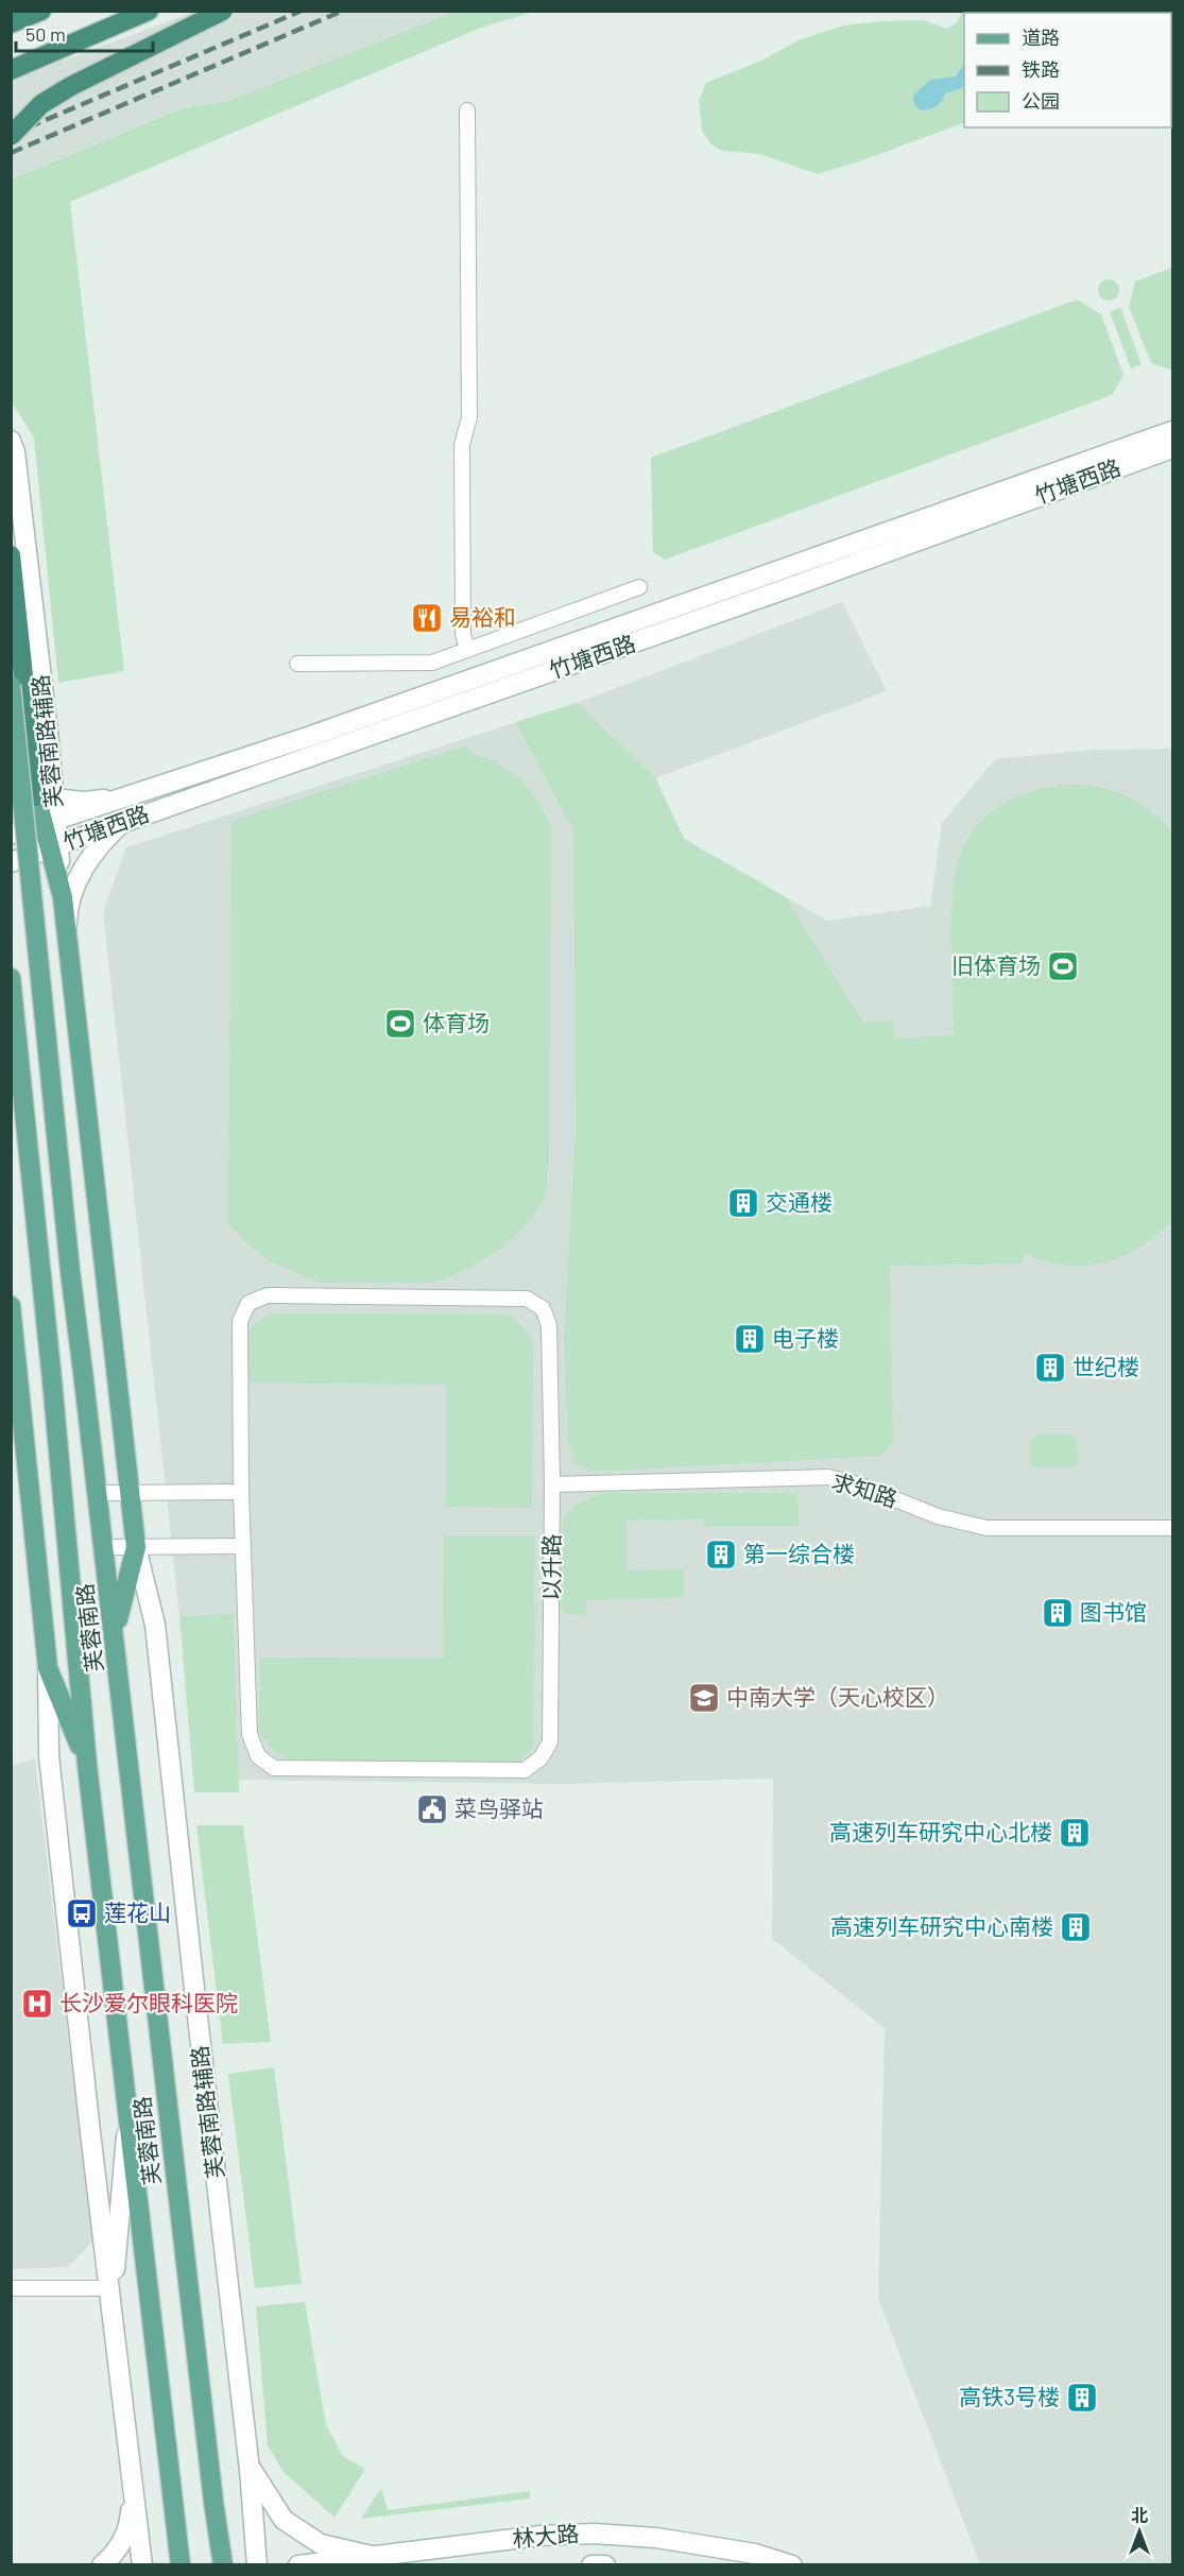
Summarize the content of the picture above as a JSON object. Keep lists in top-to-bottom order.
{
  "streets": {
    "main road": ["芙蓉南路"],
    "street": [
      "竹塘西路",
      "芙蓉南路辅路",
      "求知路",
      "以升路",
      "林大路"
    ]
  },
  "crossings": [
    ["竹塘西路", "芙蓉南路辅路"],
    ["求知路", "以升路"]
  ],
  "places": {
    "restaurant": ["易裕和"],
    "sports": ["旧体育场", "体育场"],
    "building": [
      "交通楼",
      "电子楼",
      "世纪楼",
      "第一综合楼",
      "图书馆",
      "高速列车研究中心北楼",
      "高速列车研究中心南楼",
      "高铁3号楼"
    ],
    "school or university": ["中南大学（天心校区）"],
    "public building": ["菜鸟驿站"],
    "bus stop": ["莲花山"],
    "hospital": ["长沙爱尔眼科医院"]
  },
  "legend": ["道路", "铁路", "公园"],
  "scale_bar": "50 m",
  "north": "top"
}
